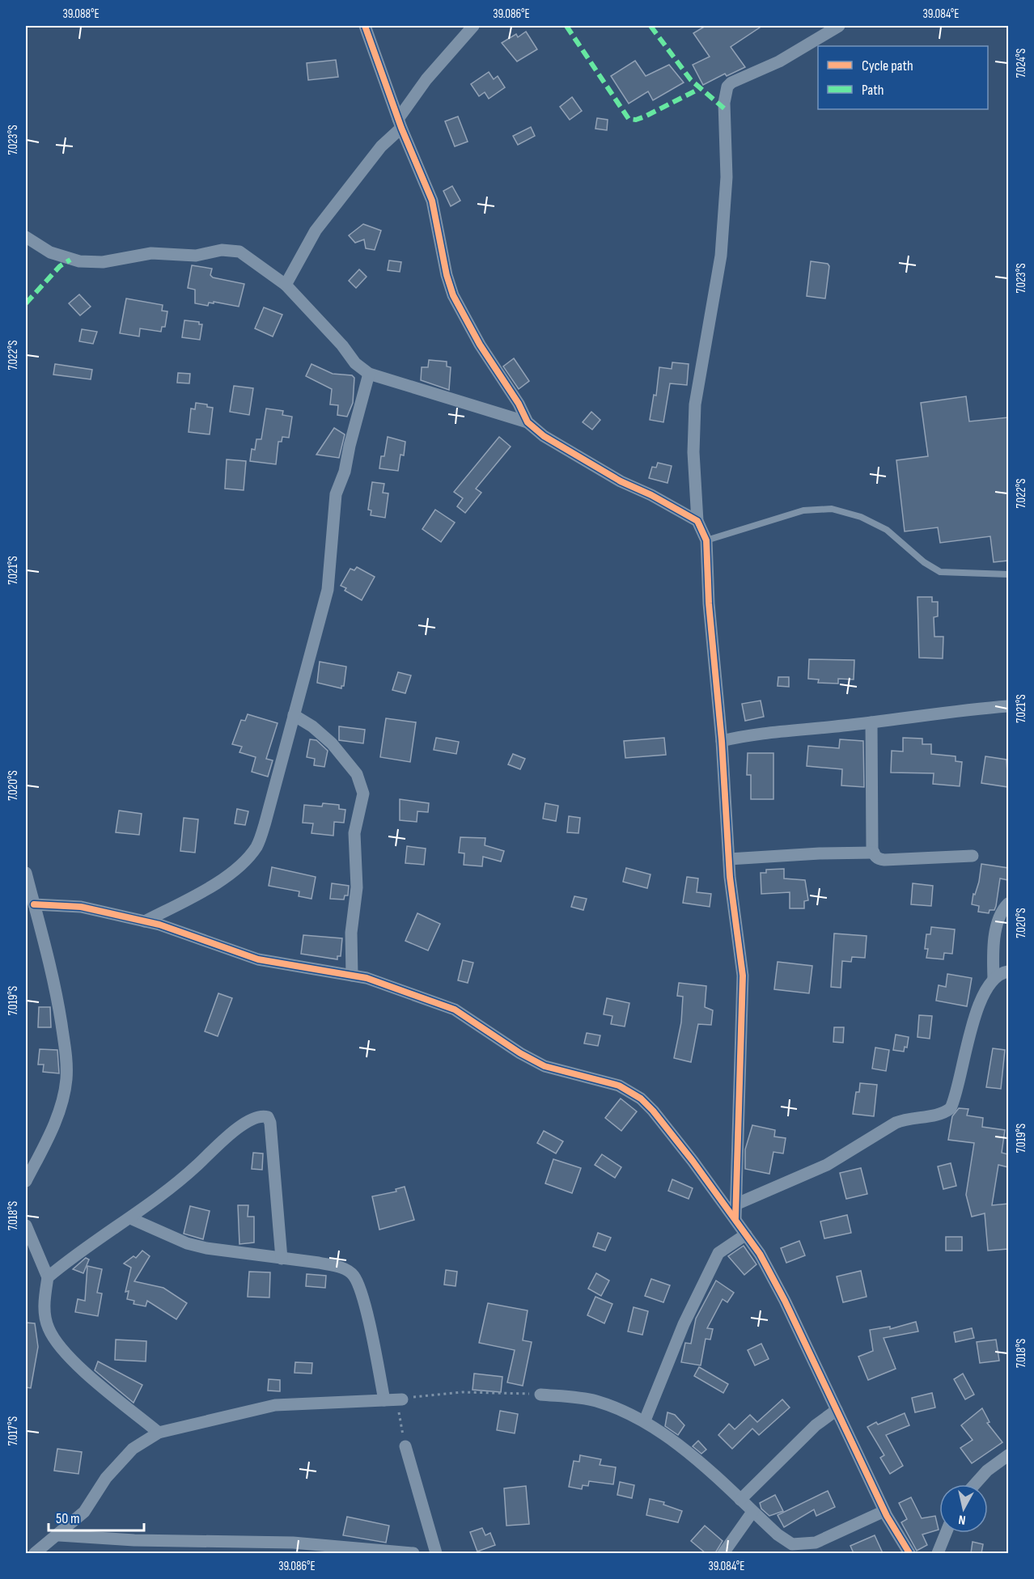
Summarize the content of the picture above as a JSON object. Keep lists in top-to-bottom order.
{
  "legend": ["Cycle path", "Path"],
  "scale_bar": "50 m",
  "north": "bottom",
  "coordinates": [
    "39.088°E",
    "39.086°E",
    "39.084°E",
    "7.024°S",
    "7.023°S",
    "7.022°S",
    "7.021°S",
    "7.020°S",
    "7.019°S",
    "7.018°S",
    "7.017°S"
  ]
}
